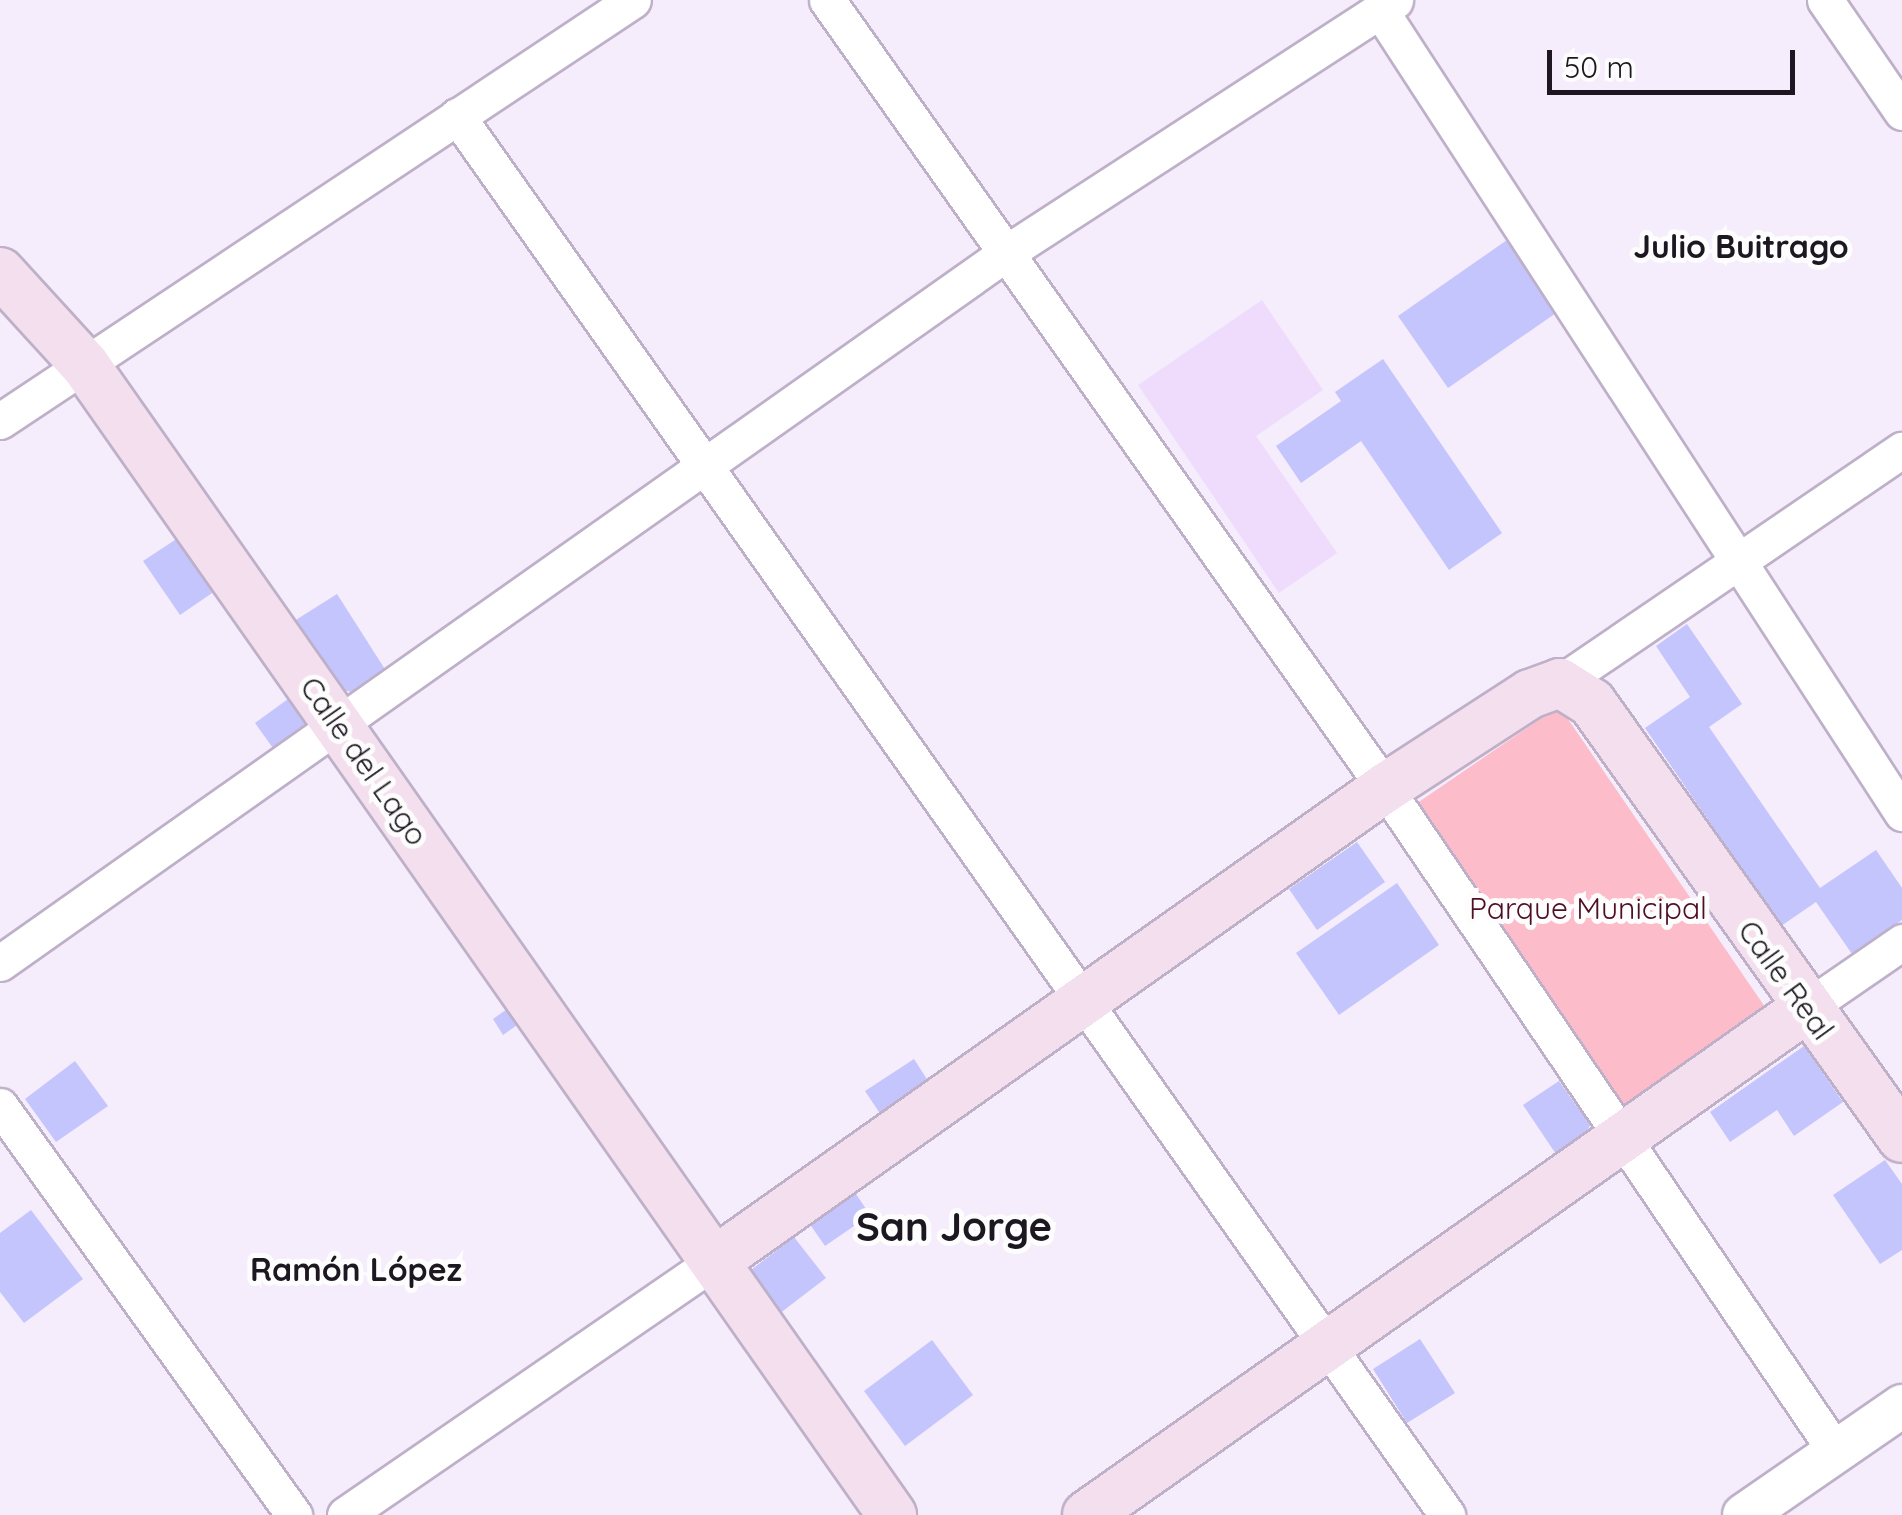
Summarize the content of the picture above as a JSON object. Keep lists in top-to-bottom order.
{
  "streets": {
    "main road": ["Calle del Lago", "Calle Real"]
  },
  "districts": ["Julio Buitrago", "San Jorge", "Ramón López"],
  "parks": ["Parque Municipal"],
  "scale_bar": "50 m"
}
